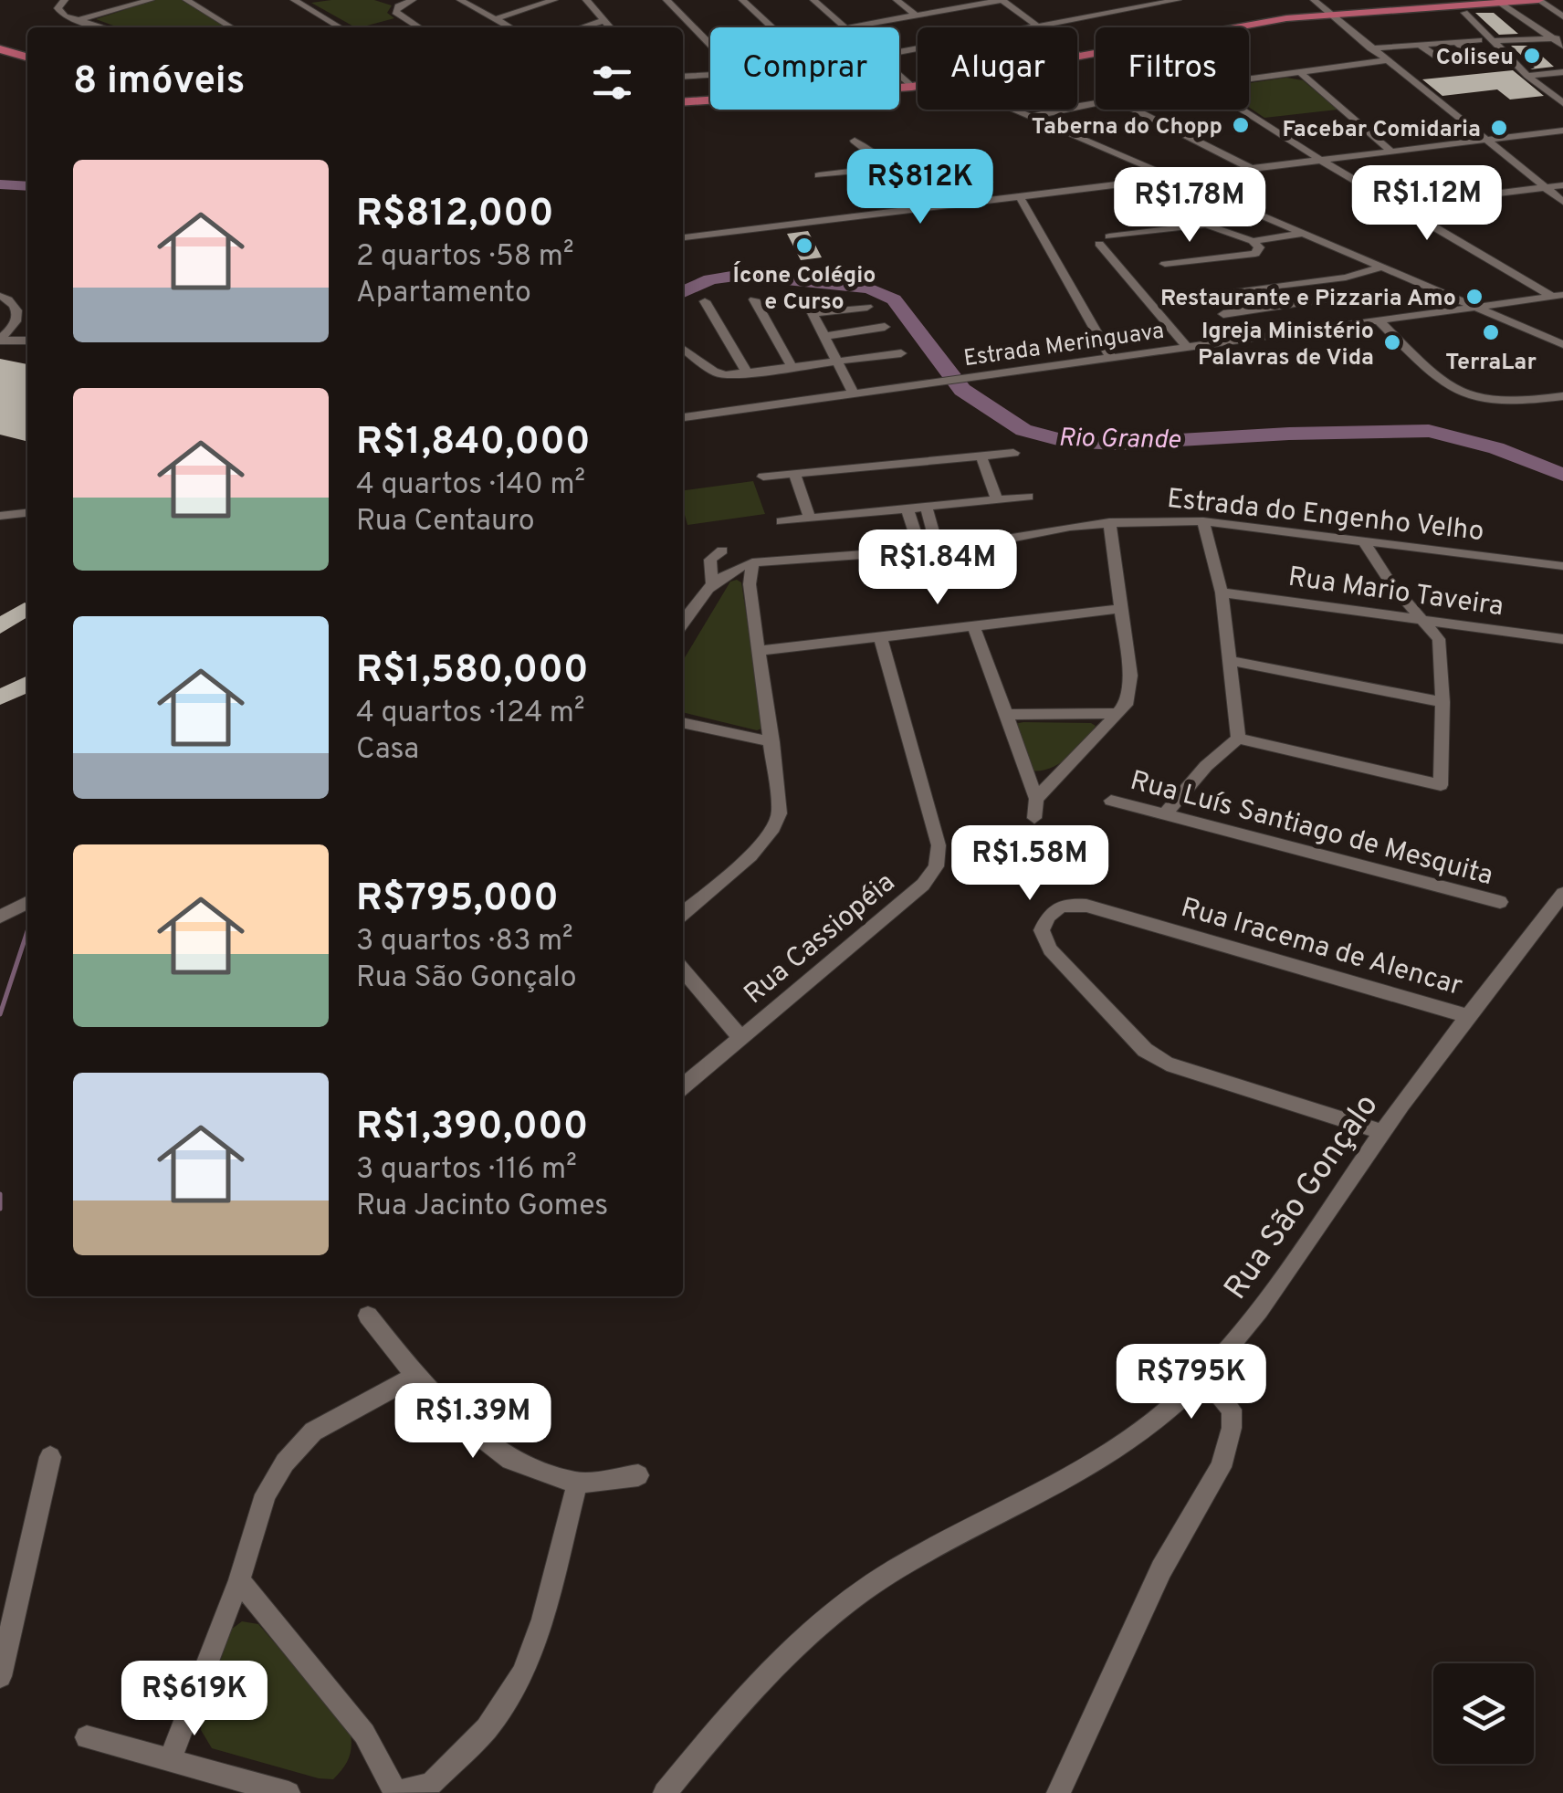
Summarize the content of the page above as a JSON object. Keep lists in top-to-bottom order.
{
  "streets": {
    "street": [
      "Estrada Meringuava",
      "Estrada do Engenho Velho",
      "Rua Mario Taveira",
      "Rua Luís Santiago de Mesquita",
      "Rua Cassiopéia",
      "Rua Iracema de Alencar",
      "Rua São Gonçalo"
    ]
  },
  "crossings": [
    ["Rua Iracema de Alencar", "Rua São Gonçalo"]
  ],
  "water": ["Rio Grande"],
  "places": [
    "Coliseu",
    "Taberna do Chopp",
    "Facebar Comidaria",
    "Ícone Colégio e Curso",
    "Restaurante e Pizzaria Amo",
    "TerraLar",
    "Igreja Ministério Palavras de Vida"
  ],
  "page": {
    "chip": ["Comprar", "Alugar", "Filtros"],
    "heading": "8 imóveis",
    "list": [
      {
        "name": "R$812,000",
        "note": "2 quartos · 58 m² · Apartamento"
      },
      {
        "name": "R$1,840,000",
        "note": "4 quartos · 140 m² · Rua Centauro"
      },
      {
        "name": "R$1,580,000",
        "note": "4 quartos · 124 m² · Casa"
      },
      {
        "name": "R$795,000",
        "note": "3 quartos · 83 m² · Rua São Gonçalo"
      },
      {
        "name": "R$1,390,000",
        "note": "3 quartos · 116 m² · Rua Jacinto Gomes"
      }
    ],
    "price": [
      "R$812K",
      "R$1.12M",
      "R$1.78M",
      "R$1.84M",
      "R$1.58M",
      "R$795K",
      "R$1.39M",
      "R$619K"
    ]
  }
}
